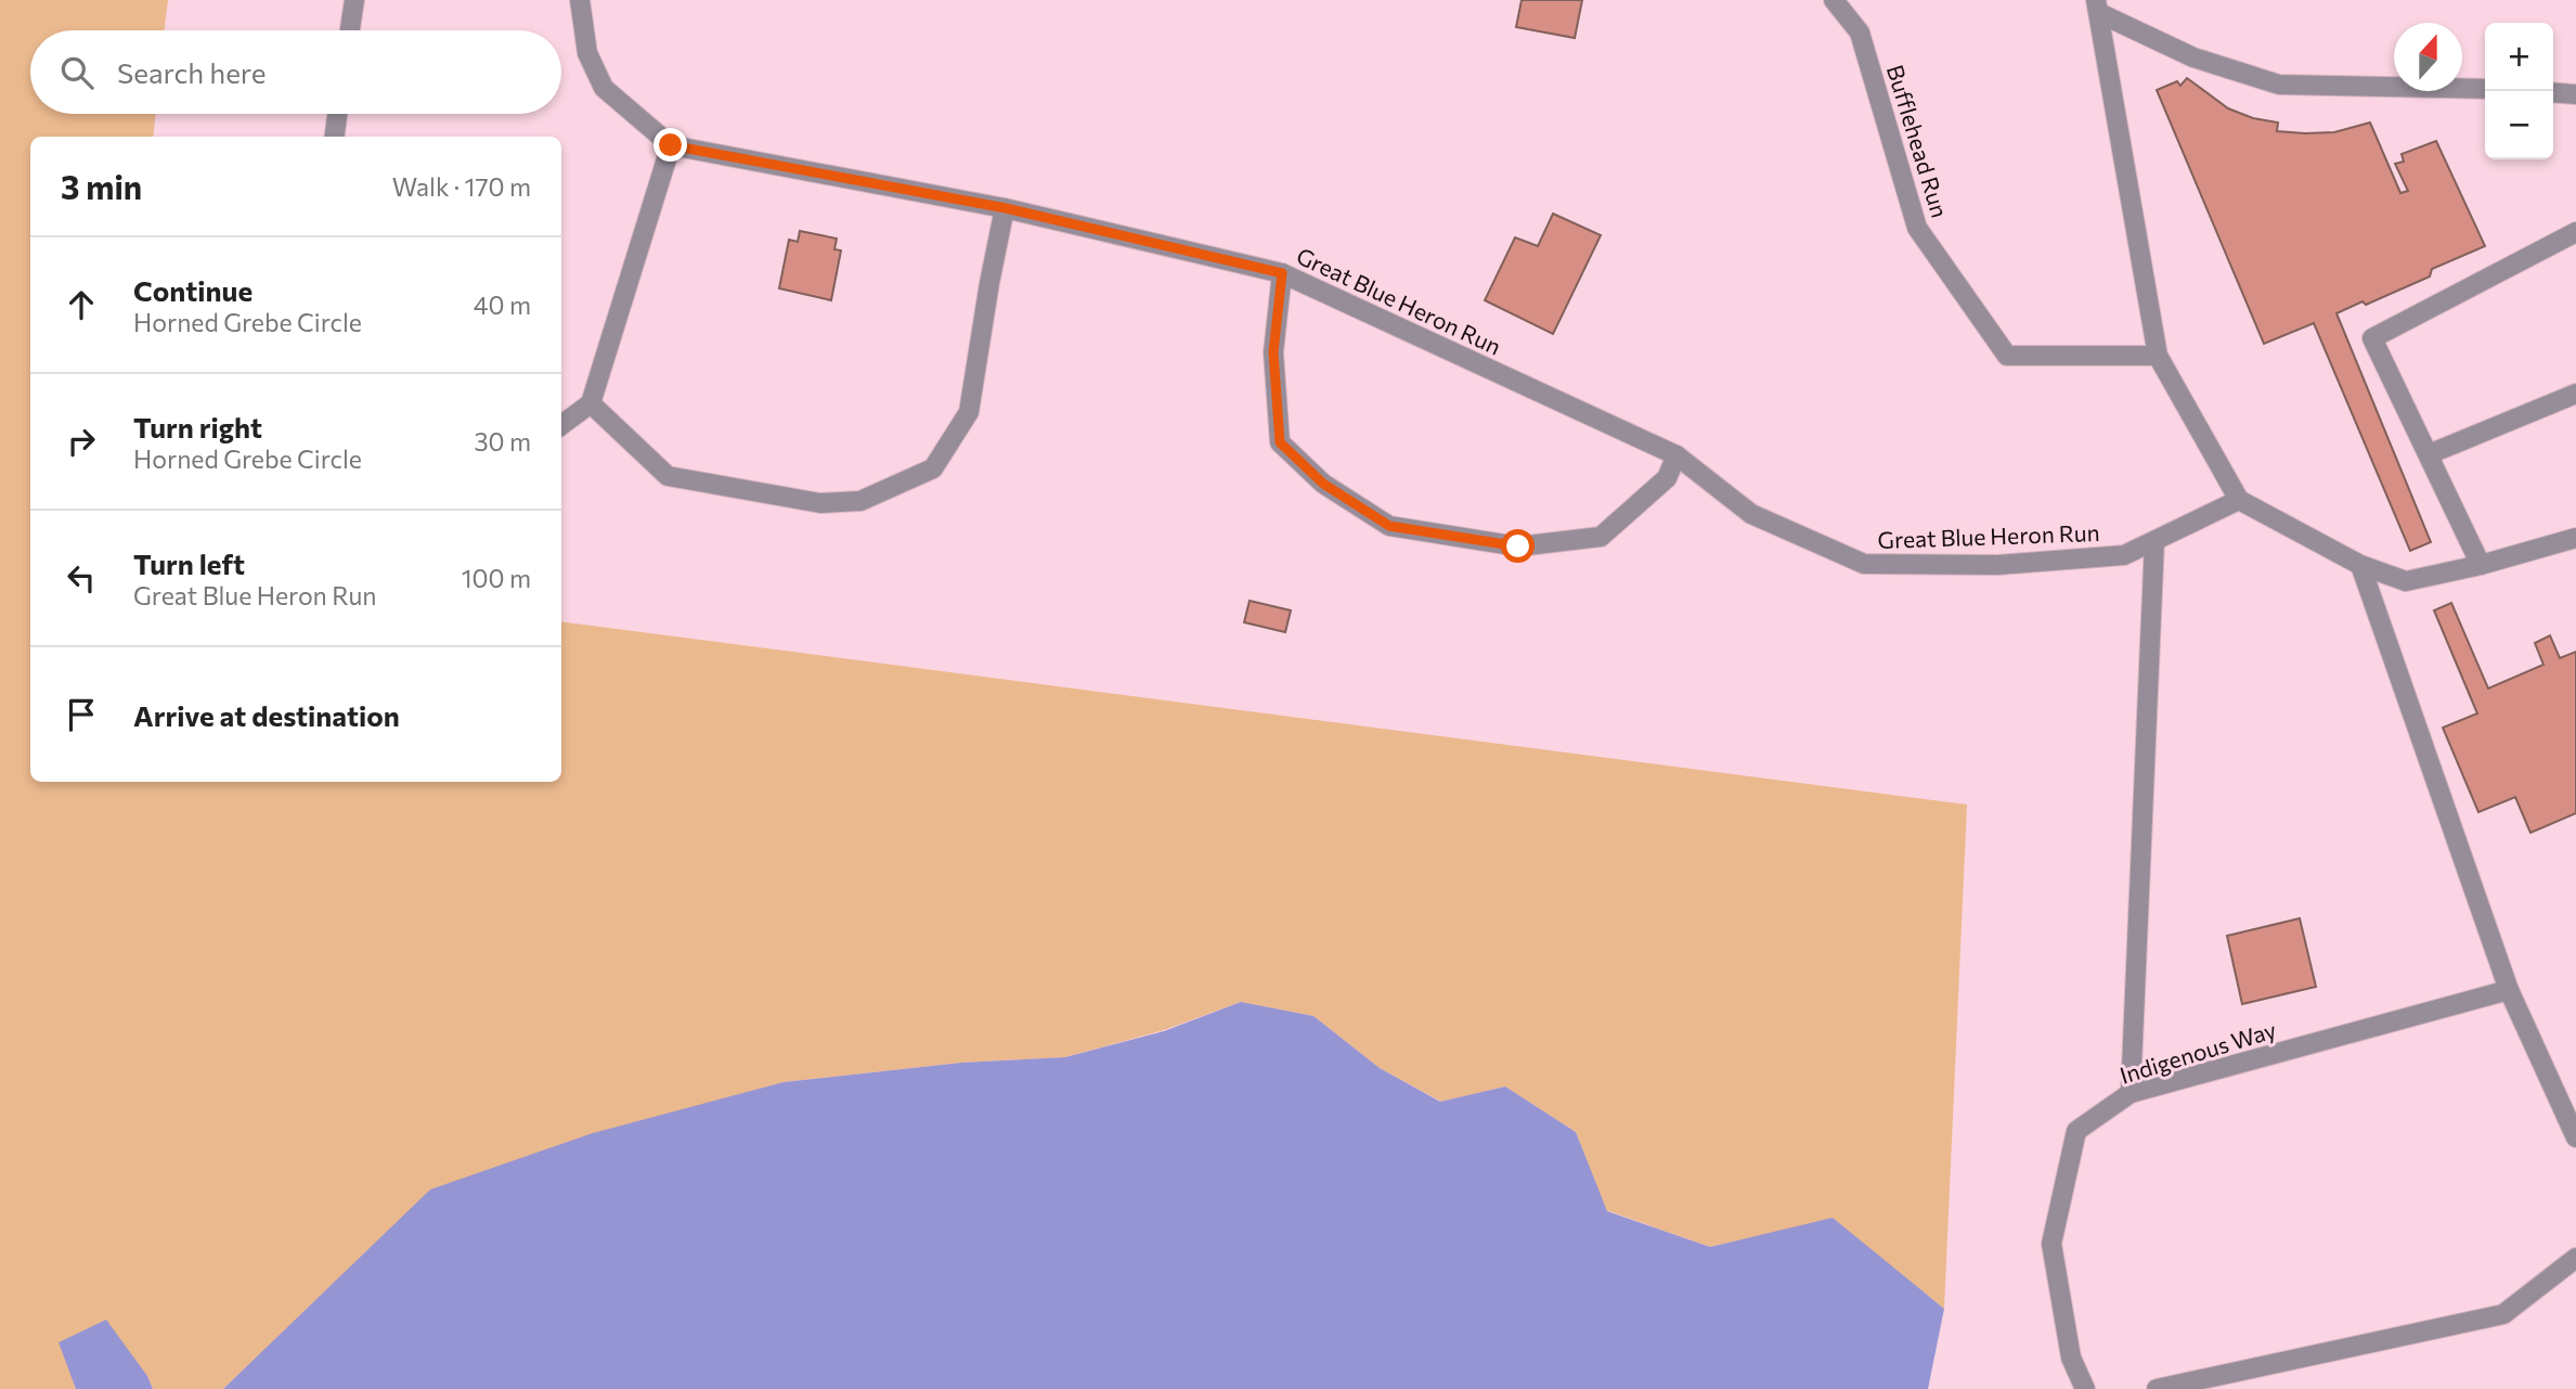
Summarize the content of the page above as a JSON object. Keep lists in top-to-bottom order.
{
  "streets": {
    "lane": ["Bufflehead Run", "Great Blue Heron Run", "Indigenous Way"]
  },
  "north": "top",
  "page": {
    "map_buttons": ["+", "−"],
    "search": "Search here",
    "heading": ["3 min", "Walk · 170 m"],
    "list": [
      ["Continue", "Horned Grebe Circle", "40 m"],
      ["Turn right", "Horned Grebe Circle", "30 m"],
      ["Turn left", "Great Blue Heron Run", "100 m"],
      "Arrive at destination"
    ]
  }
}
